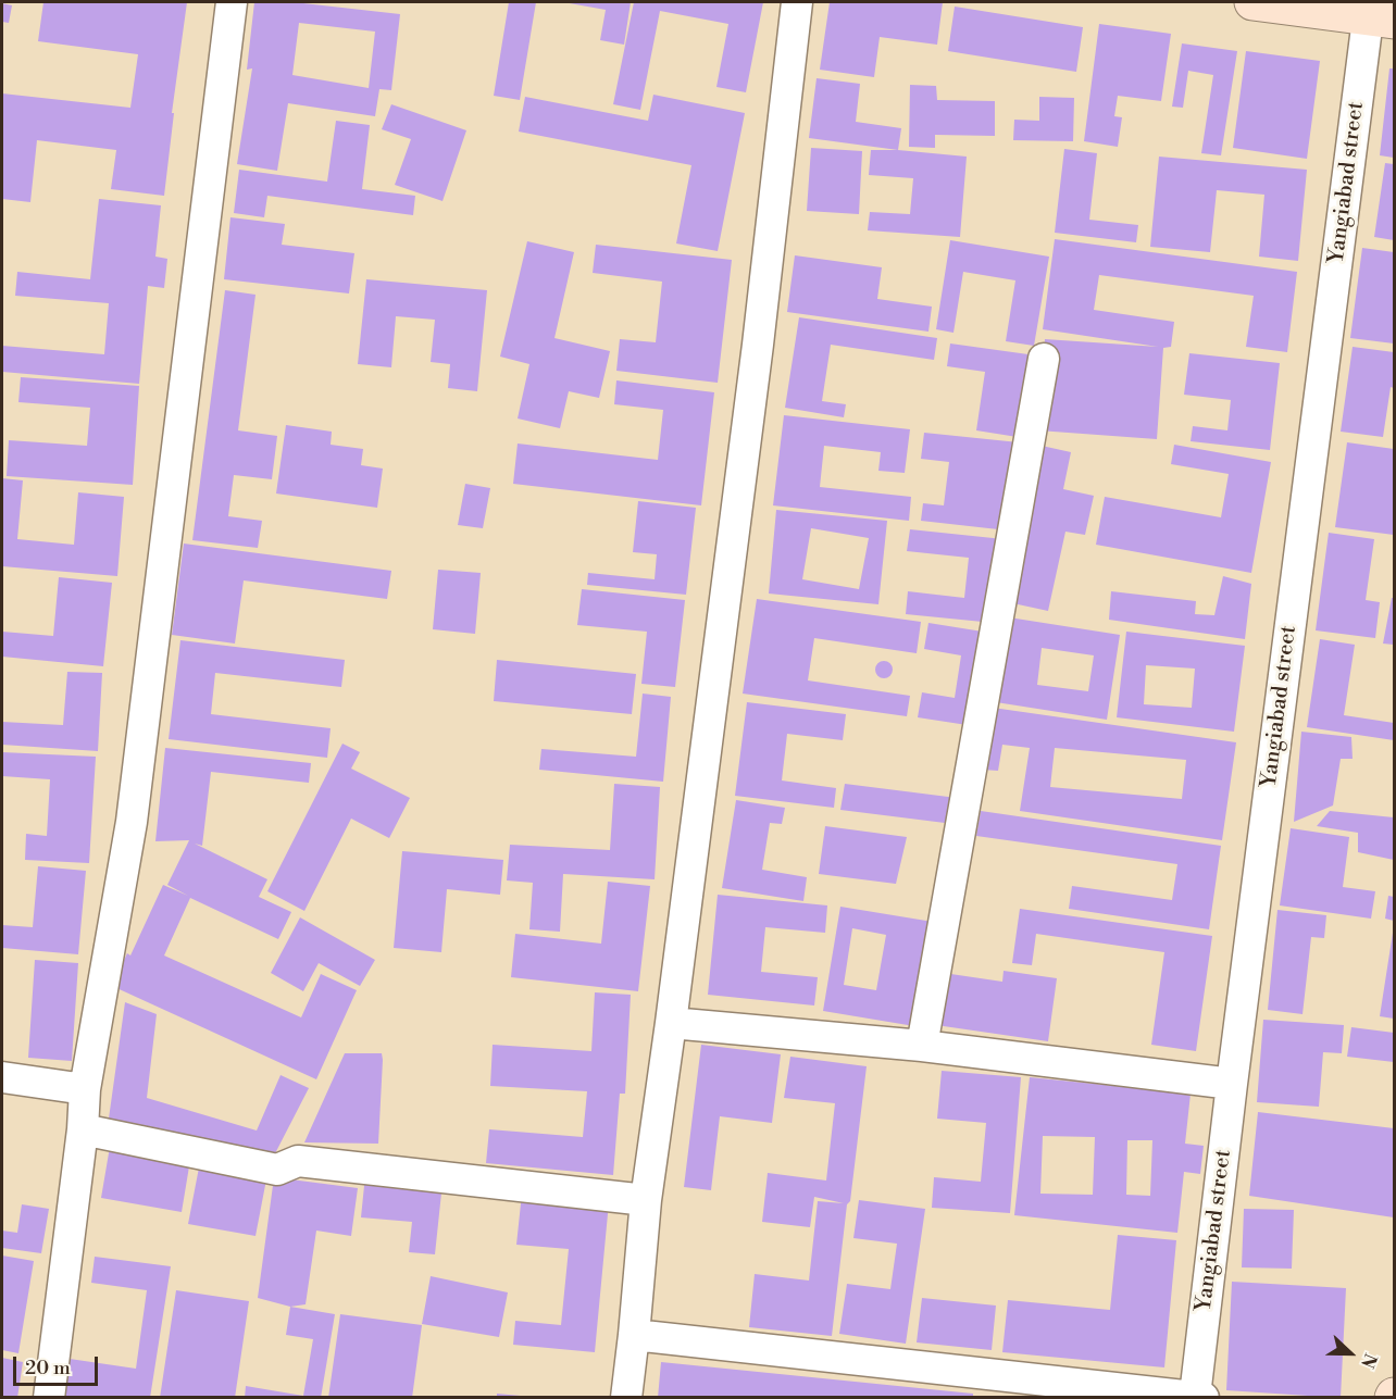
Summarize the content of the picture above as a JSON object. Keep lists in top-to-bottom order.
{
  "streets": {
    "street": ["Yangiabad street"]
  },
  "scale_bar": "20 m",
  "north": "right"
}
